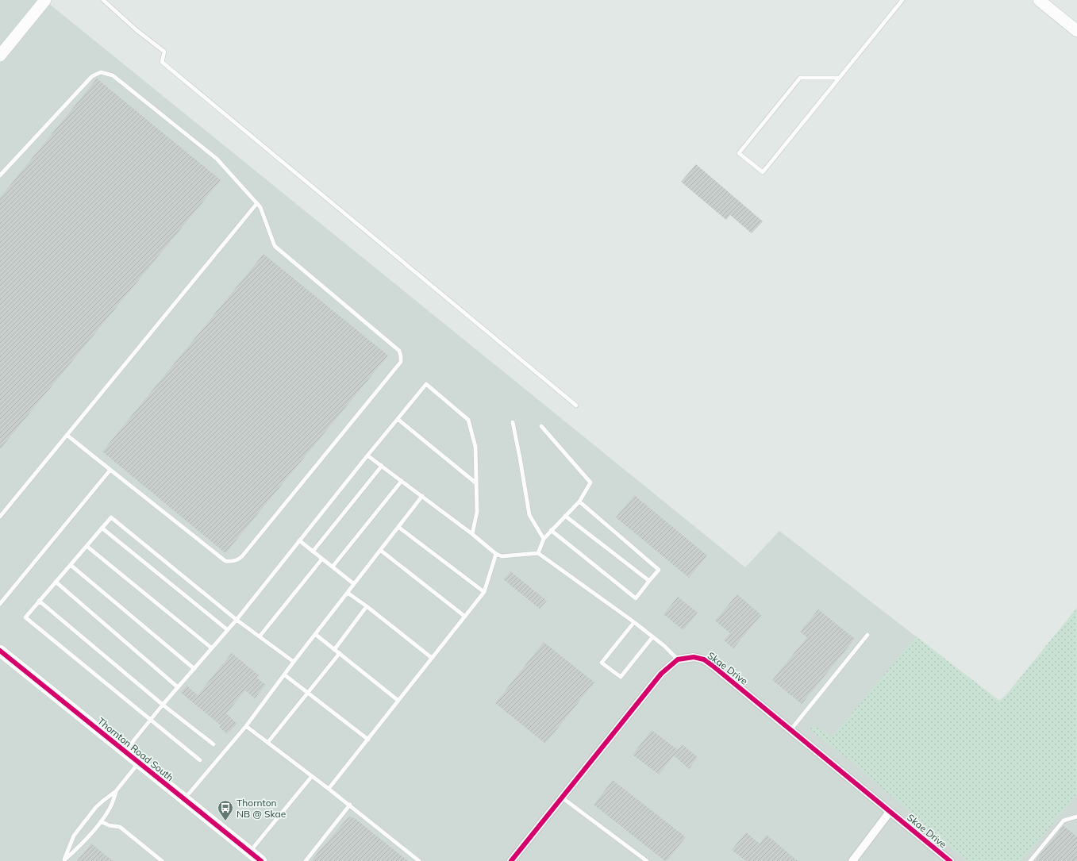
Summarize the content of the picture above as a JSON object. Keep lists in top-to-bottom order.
{
  "streets": {
    "street": ["Skae Drive", "Thornton Road South"]
  },
  "places": {
    "bus stop": ["Thornton NB @ Skae"]
  }
}
